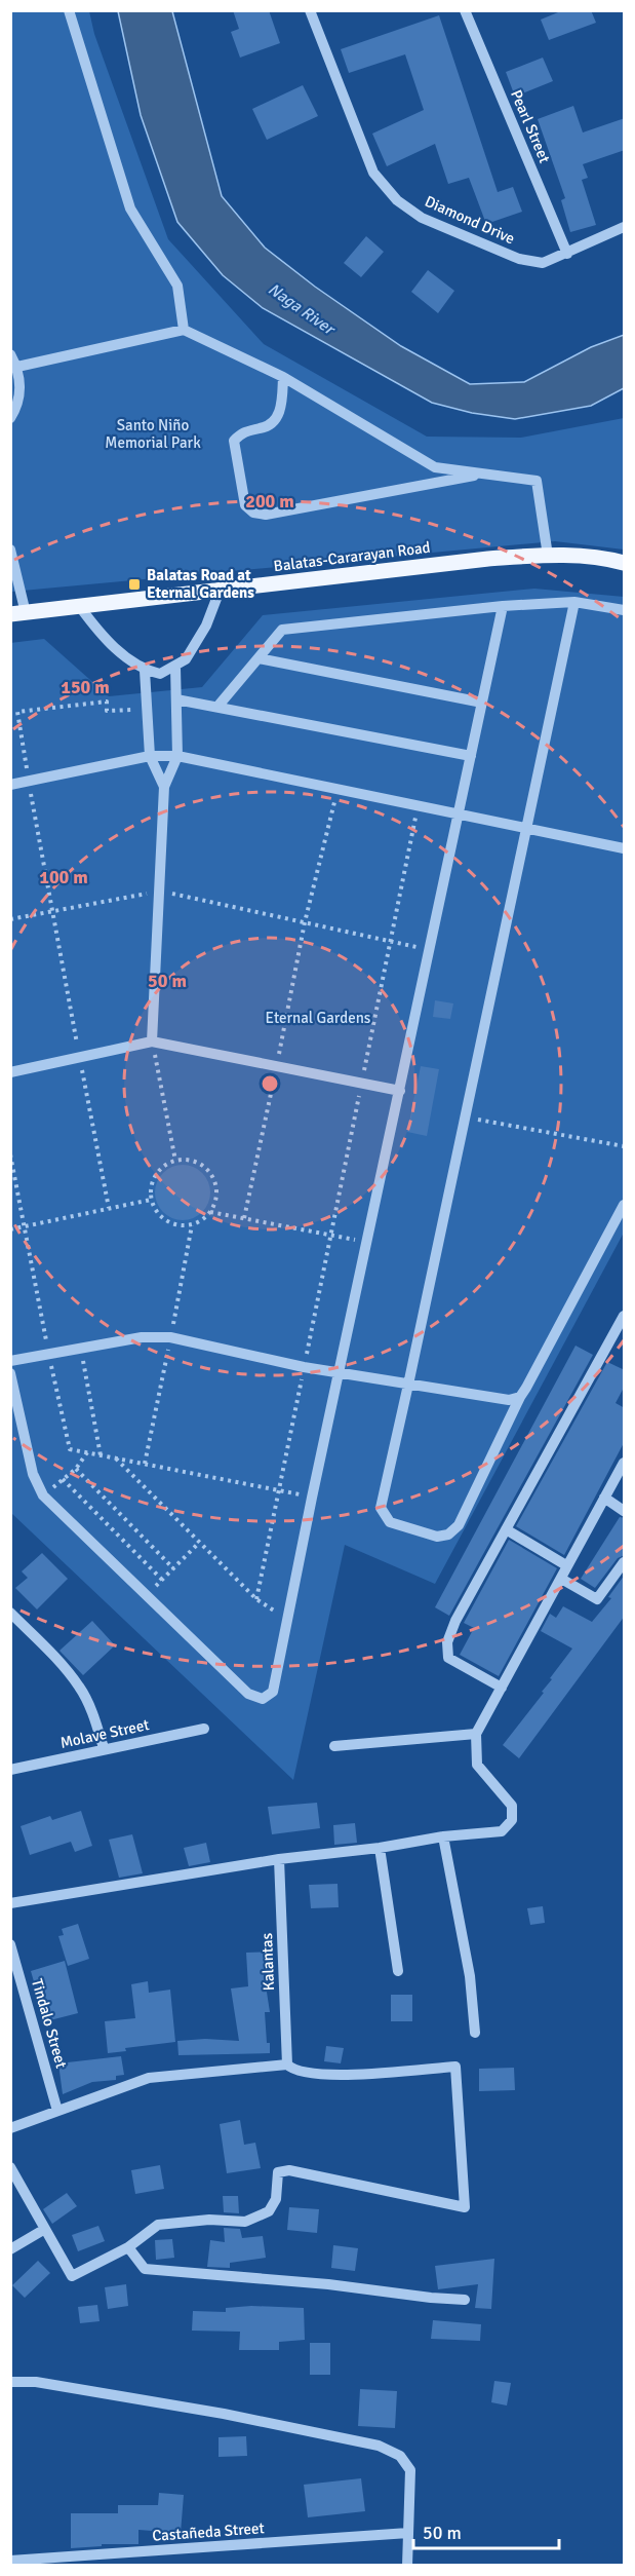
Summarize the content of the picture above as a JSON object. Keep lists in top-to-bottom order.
{
  "streets": {
    "main road": ["Balatas-Cararayan Road"],
    "street": [
      "Pearl Street",
      "Diamond Drive",
      "Molave Street",
      "Kalantas",
      "Tindalo Street",
      "Castañeda Street"
    ]
  },
  "crossings": [
    ["Pearl Street", "Diamond Drive"]
  ],
  "water": ["Naga River"],
  "parks": ["Santo Niño Memorial Park", "Eternal Gardens"],
  "places": {
    "transit": ["Balatas Road at Eternal Gardens"]
  },
  "scale_bar": "50 m",
  "rings": [
    "200 m",
    "150 m",
    "100 m",
    "50 m"
  ]
}
